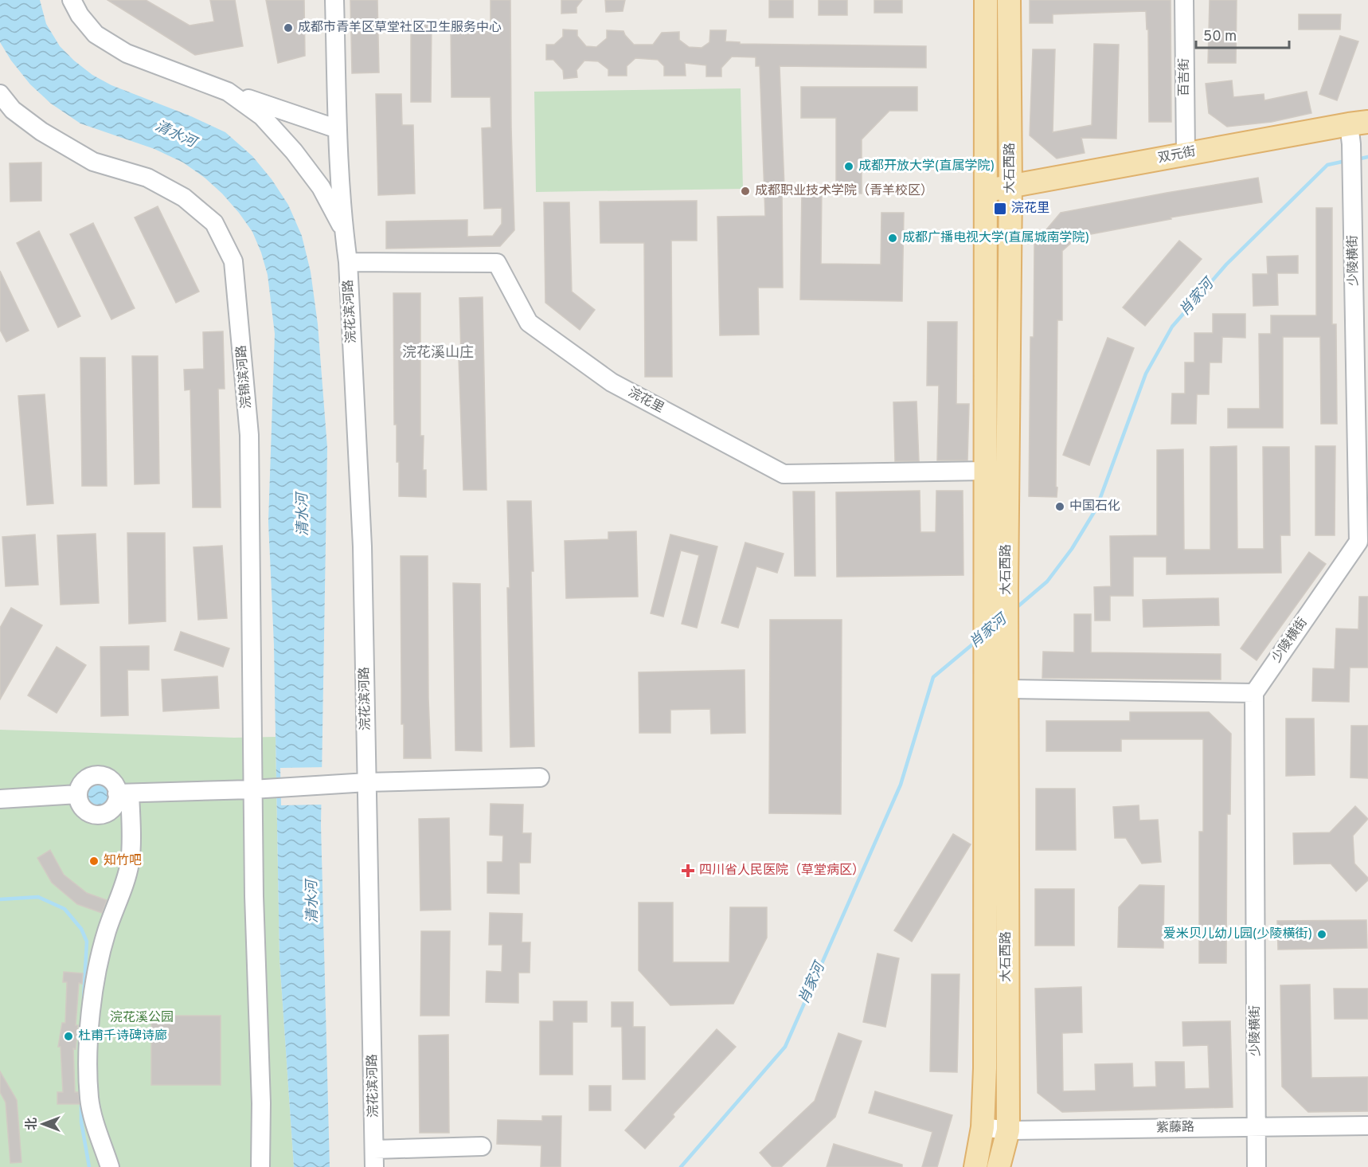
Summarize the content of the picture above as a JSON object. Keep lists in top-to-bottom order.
{
  "streets": {
    "main road": ["双元街", "大石西路"],
    "street": [
      "百吉街",
      "少陵横街",
      "浣花滨河路",
      "浣锦滨河路",
      "浣花里",
      "紫藤路"
    ]
  },
  "crossings": [
    ["百吉街", "双元街"],
    ["双元街", "大石西路"],
    ["双元街", "少陵横街"],
    ["大石西路", "浣花里"],
    ["大石西路", "紫藤路"],
    ["少陵横街", "紫藤路"],
    ["浣花滨河路", "浣花里"]
  ],
  "districts": ["浣花溪山庄"],
  "water": ["清水河", "肖家河"],
  "parks": ["浣花溪公园"],
  "places": {
    "other": [
      "成都市青羊区草堂社区卫生服务中心",
      "成都开放大学(直属学院)",
      "成都职业技术学院（青羊校区）",
      "成都广播电视大学(直属城南学院)",
      "中国石化",
      "知竹吧",
      "爱米贝儿幼儿园(少陵横街)",
      "杜甫千诗碑诗廊"
    ],
    "transit": ["浣花里"],
    "health": ["四川省人民医院（草堂病区）"]
  },
  "scale_bar": "50 m",
  "north": "left"
}
